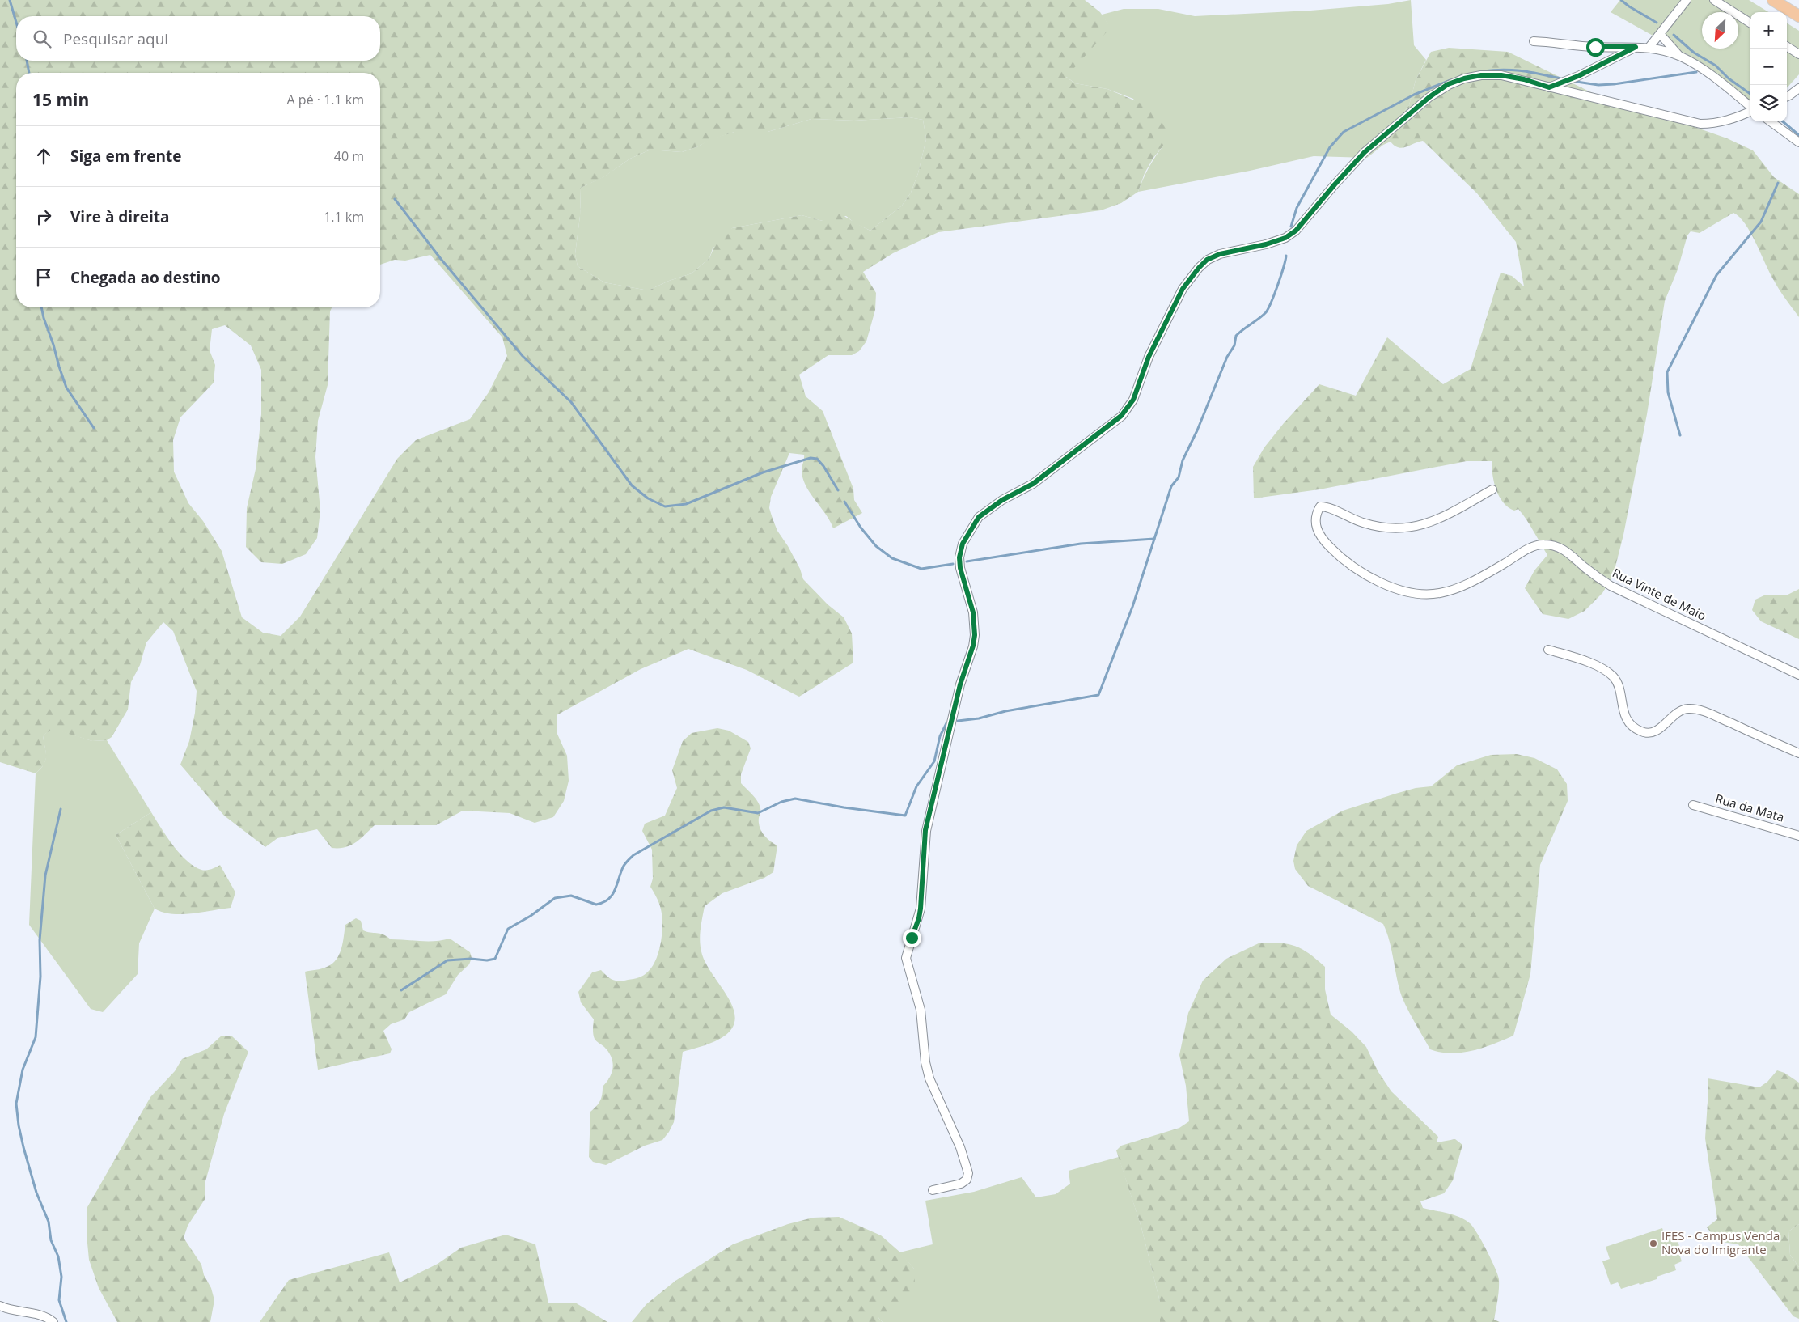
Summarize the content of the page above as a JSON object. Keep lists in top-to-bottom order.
{
  "streets": {
    "street": ["Rua Vinte de Maio", "Rua da Mata"]
  },
  "places": ["IFES - Campus Venda Nova do Imigrante"],
  "north": "bottom left",
  "page": {
    "map_buttons": ["+", "−"],
    "search": "Pesquisar aqui",
    "heading": ["15 min", "A pé · 1.1 km"],
    "list": [
      ["Siga em frente", "40 m"],
      ["Vire à direita", "1.1 km"],
      "Chegada ao destino"
    ]
  }
}
